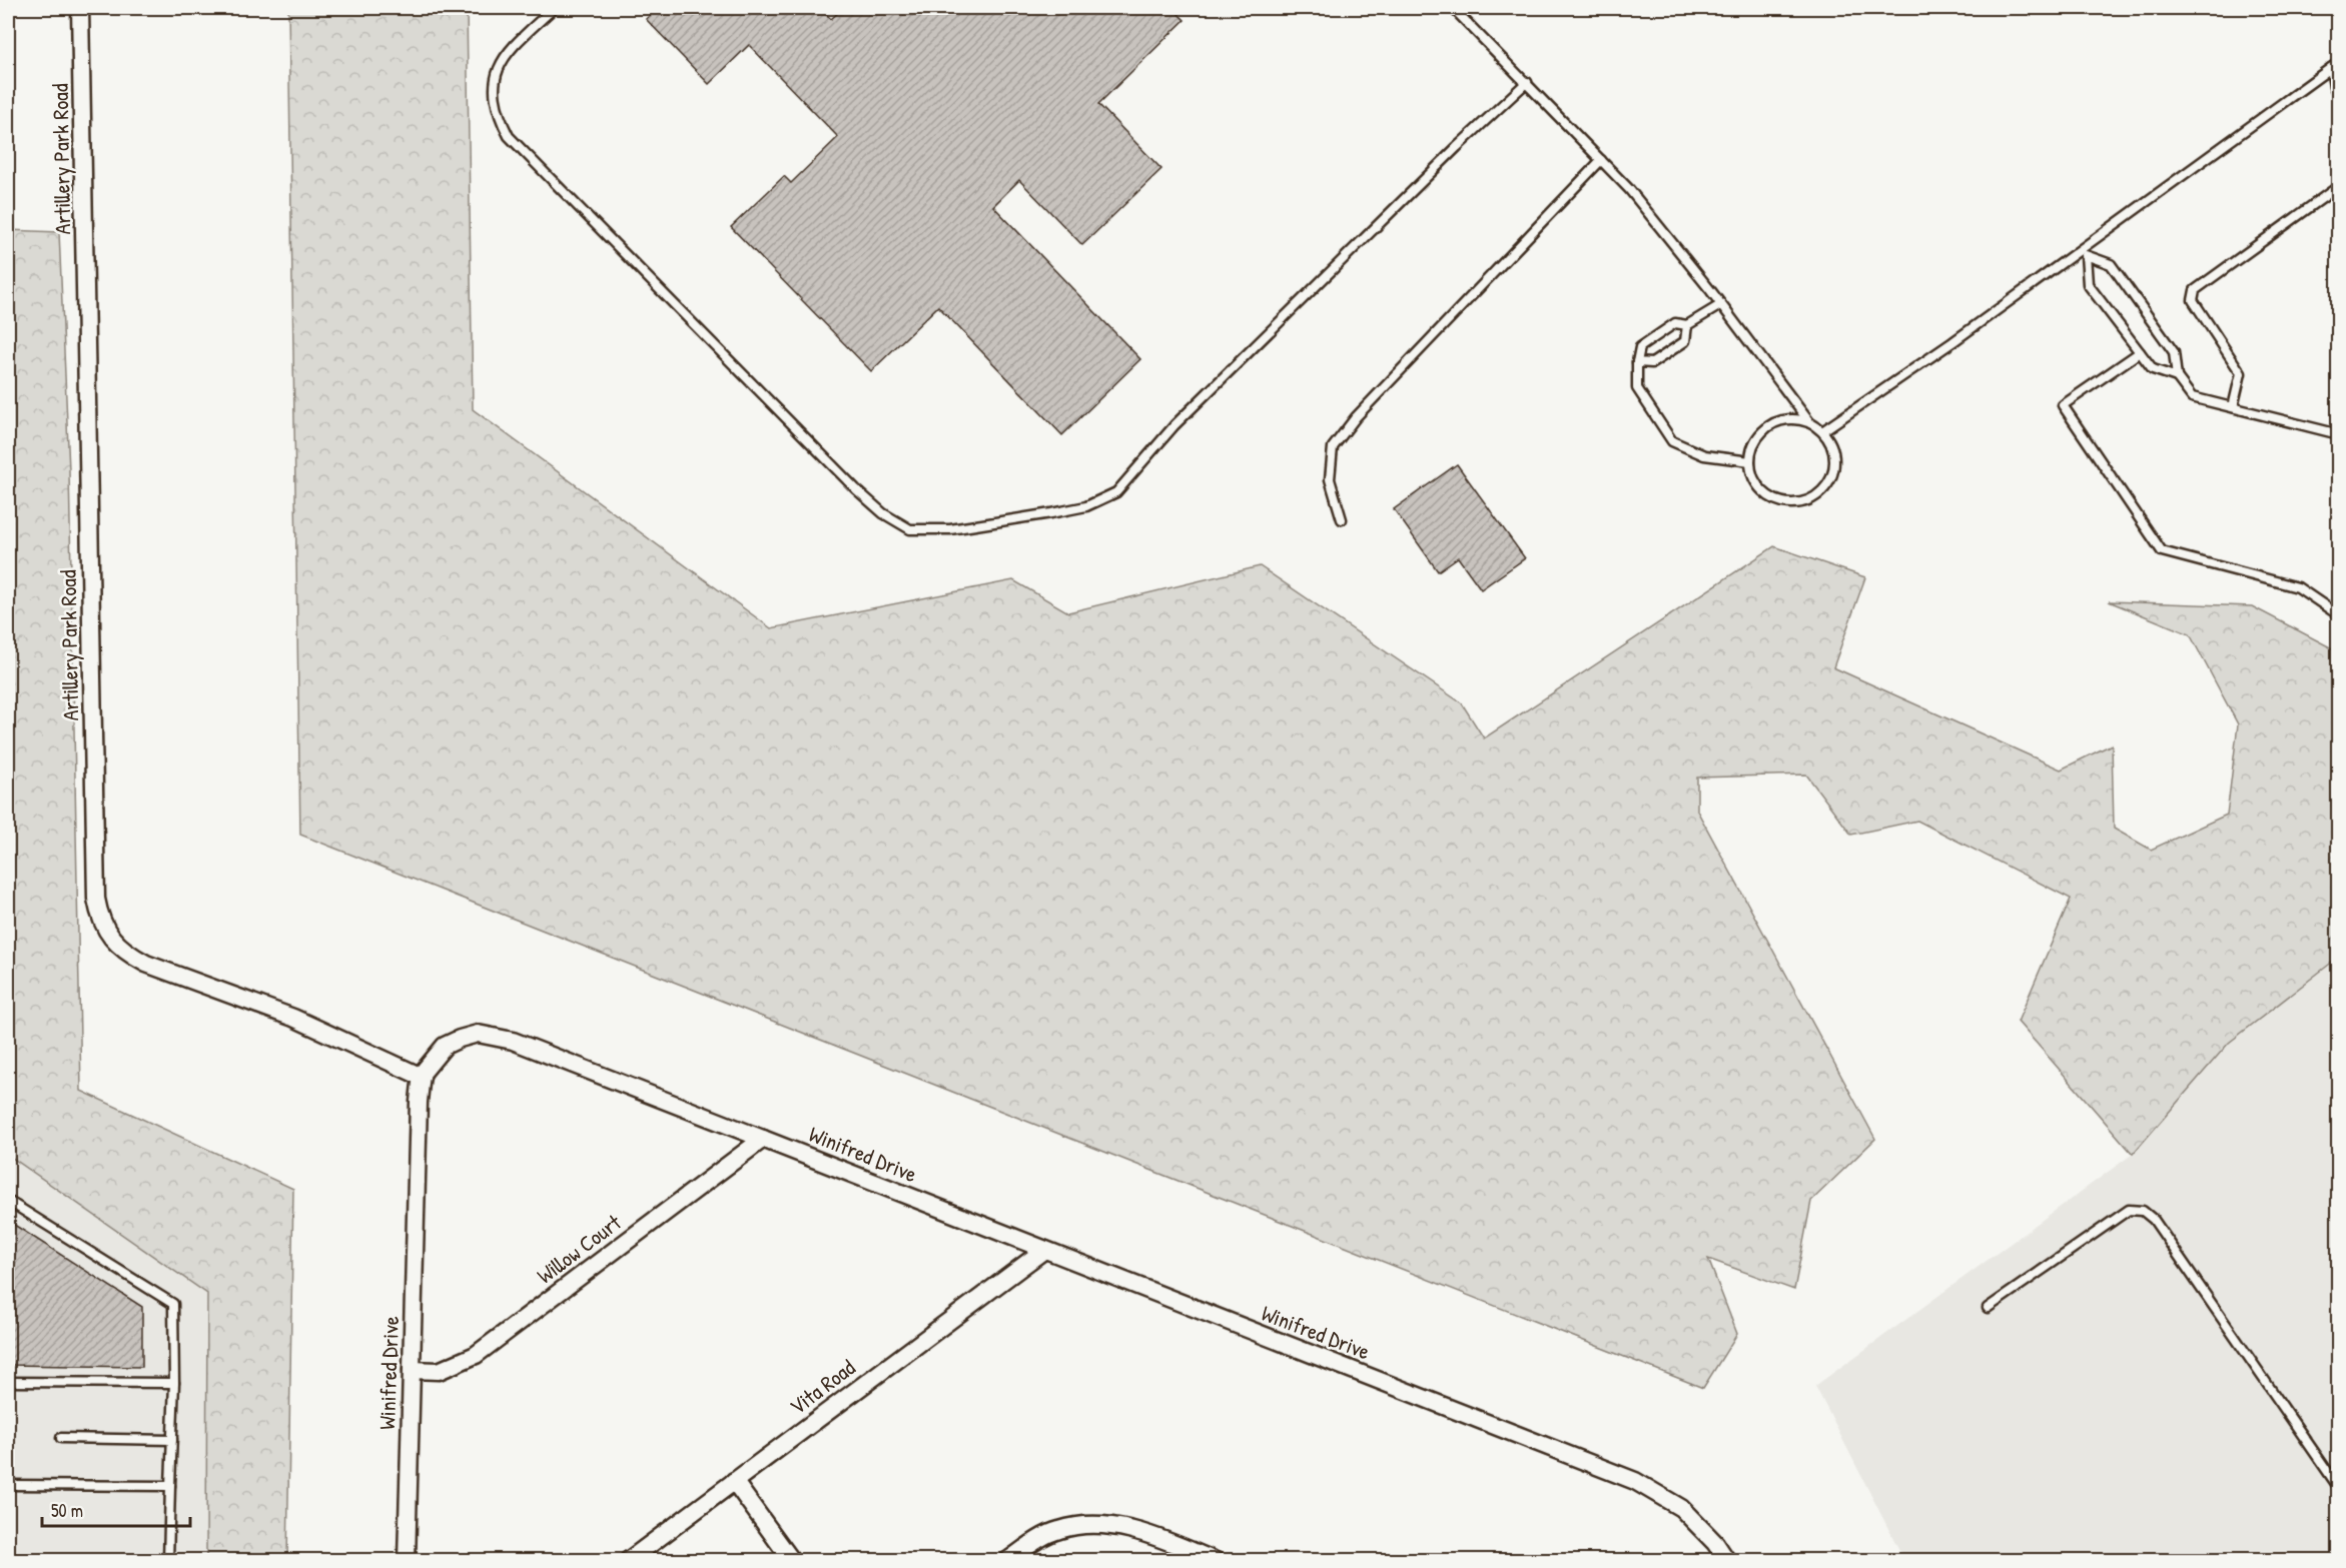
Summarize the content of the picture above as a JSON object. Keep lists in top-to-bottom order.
{
  "streets": {
    "street": [
      "Artillery Park Road",
      "Winifred Drive",
      "Willow Court",
      "Vita Road"
    ]
  },
  "crossings": [
    ["Artillery Park Road", "Winifred Drive"],
    ["Winifred Drive", "Willow Court"],
    ["Winifred Drive", "Vita Road"]
  ],
  "scale_bar": "50 m"
}
